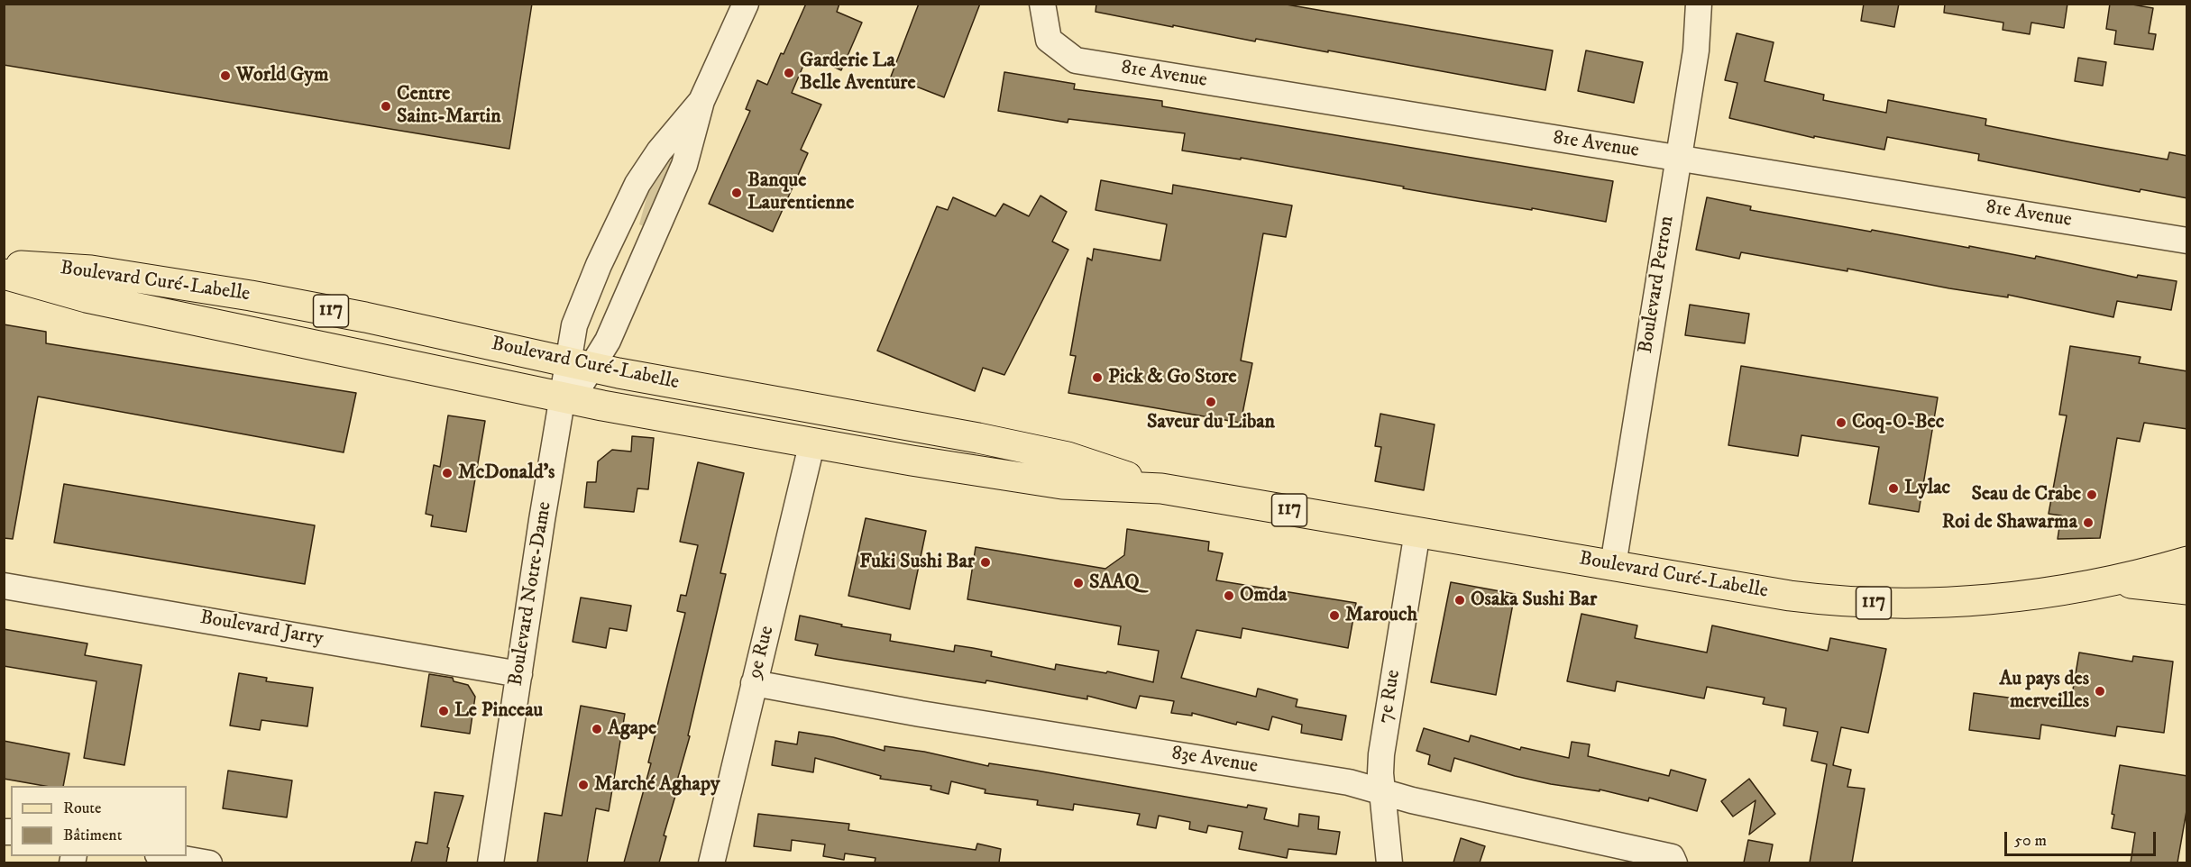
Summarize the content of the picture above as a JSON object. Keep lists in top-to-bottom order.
{
  "streets": {
    "main road": ["Boulevard Curé-Labelle", "117"],
    "street": [
      "81e Avenue",
      "Boulevard Perron",
      "Boulevard Notre-Dame",
      "Boulevard Jarry",
      "9e Rue",
      "7e Rue",
      "83e Avenue"
    ]
  },
  "crossings": [
    ["81e Avenue", "Boulevard Perron"],
    ["Boulevard Curé-Labelle", "Boulevard Perron"],
    ["Boulevard Curé-Labelle", "Boulevard Notre-Dame"],
    ["Boulevard Curé-Labelle", "9e Rue"],
    ["Boulevard Curé-Labelle", "7e Rue"],
    ["Boulevard Notre-Dame", "Boulevard Jarry"],
    ["9e Rue", "83e Avenue"],
    ["7e Rue", "83e Avenue"]
  ],
  "places": [
    "Garderie La Belle Aventure",
    "World Gym",
    "Centre Saint-Martin",
    "Banque Laurentienne",
    "Pick & Go Store",
    "Saveur du Liban",
    "Coq-O-Bec",
    "McDonald's",
    "Lylac",
    "Seau de Crabe",
    "Roi de Shawarma",
    "Fuki Sushi Bar",
    "SAAQ",
    "Omda",
    "Osaka Sushi Bar",
    "Marouch",
    "Au pays des merveilles",
    "Le Pinceau",
    "Agape",
    "Marché Aghapy"
  ],
  "legend": ["Route", "Bâtiment"],
  "scale_bar": "50 m"
}
